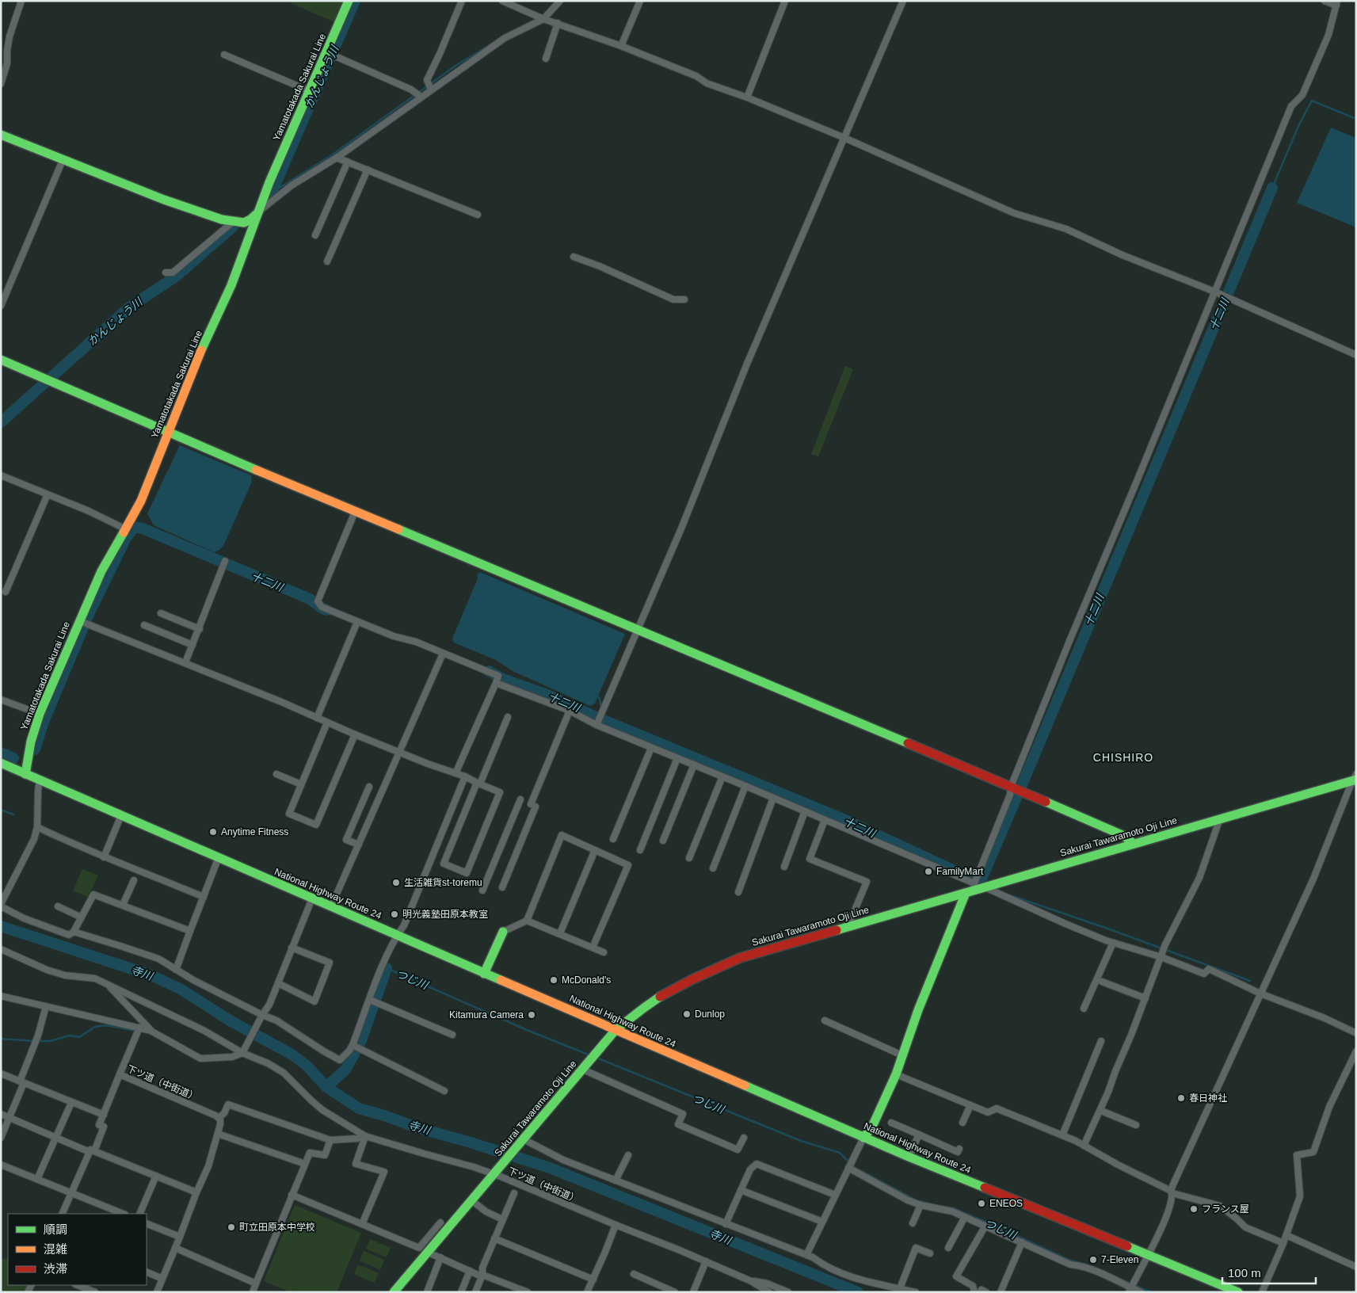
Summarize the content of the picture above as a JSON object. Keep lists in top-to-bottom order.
{
  "streets": {
    "main road": ["Yamatotakada Sakurai Line", "Sakurai Tawaramoto Oji Line", "National Highway Route 24"],
    "street": ["下ツ道（中街道）"]
  },
  "crossings": [
    ["Yamatotakada Sakurai Line", "National Highway Route 24"],
    ["Sakurai Tawaramoto Oji Line", "National Highway Route 24"],
    ["Sakurai Tawaramoto Oji Line", "下ツ道（中街道）"]
  ],
  "districts": ["CHISHIRO"],
  "water": [
    "かんじょう川",
    "十二川",
    "寺川",
    "つじ川"
  ],
  "places": [
    "Anytime Fitness",
    "FamilyMart",
    "生活雑貨st-toremu",
    "明光義塾田原本教室",
    "McDonald's",
    "Dunlop",
    "Kitamura Camera",
    "春日神社",
    "ENEOS",
    "フランス屋",
    "町立田原本中学校",
    "7-Eleven"
  ],
  "legend": ["順調", "混雑", "渋滞"],
  "scale_bar": "100 m"
}
